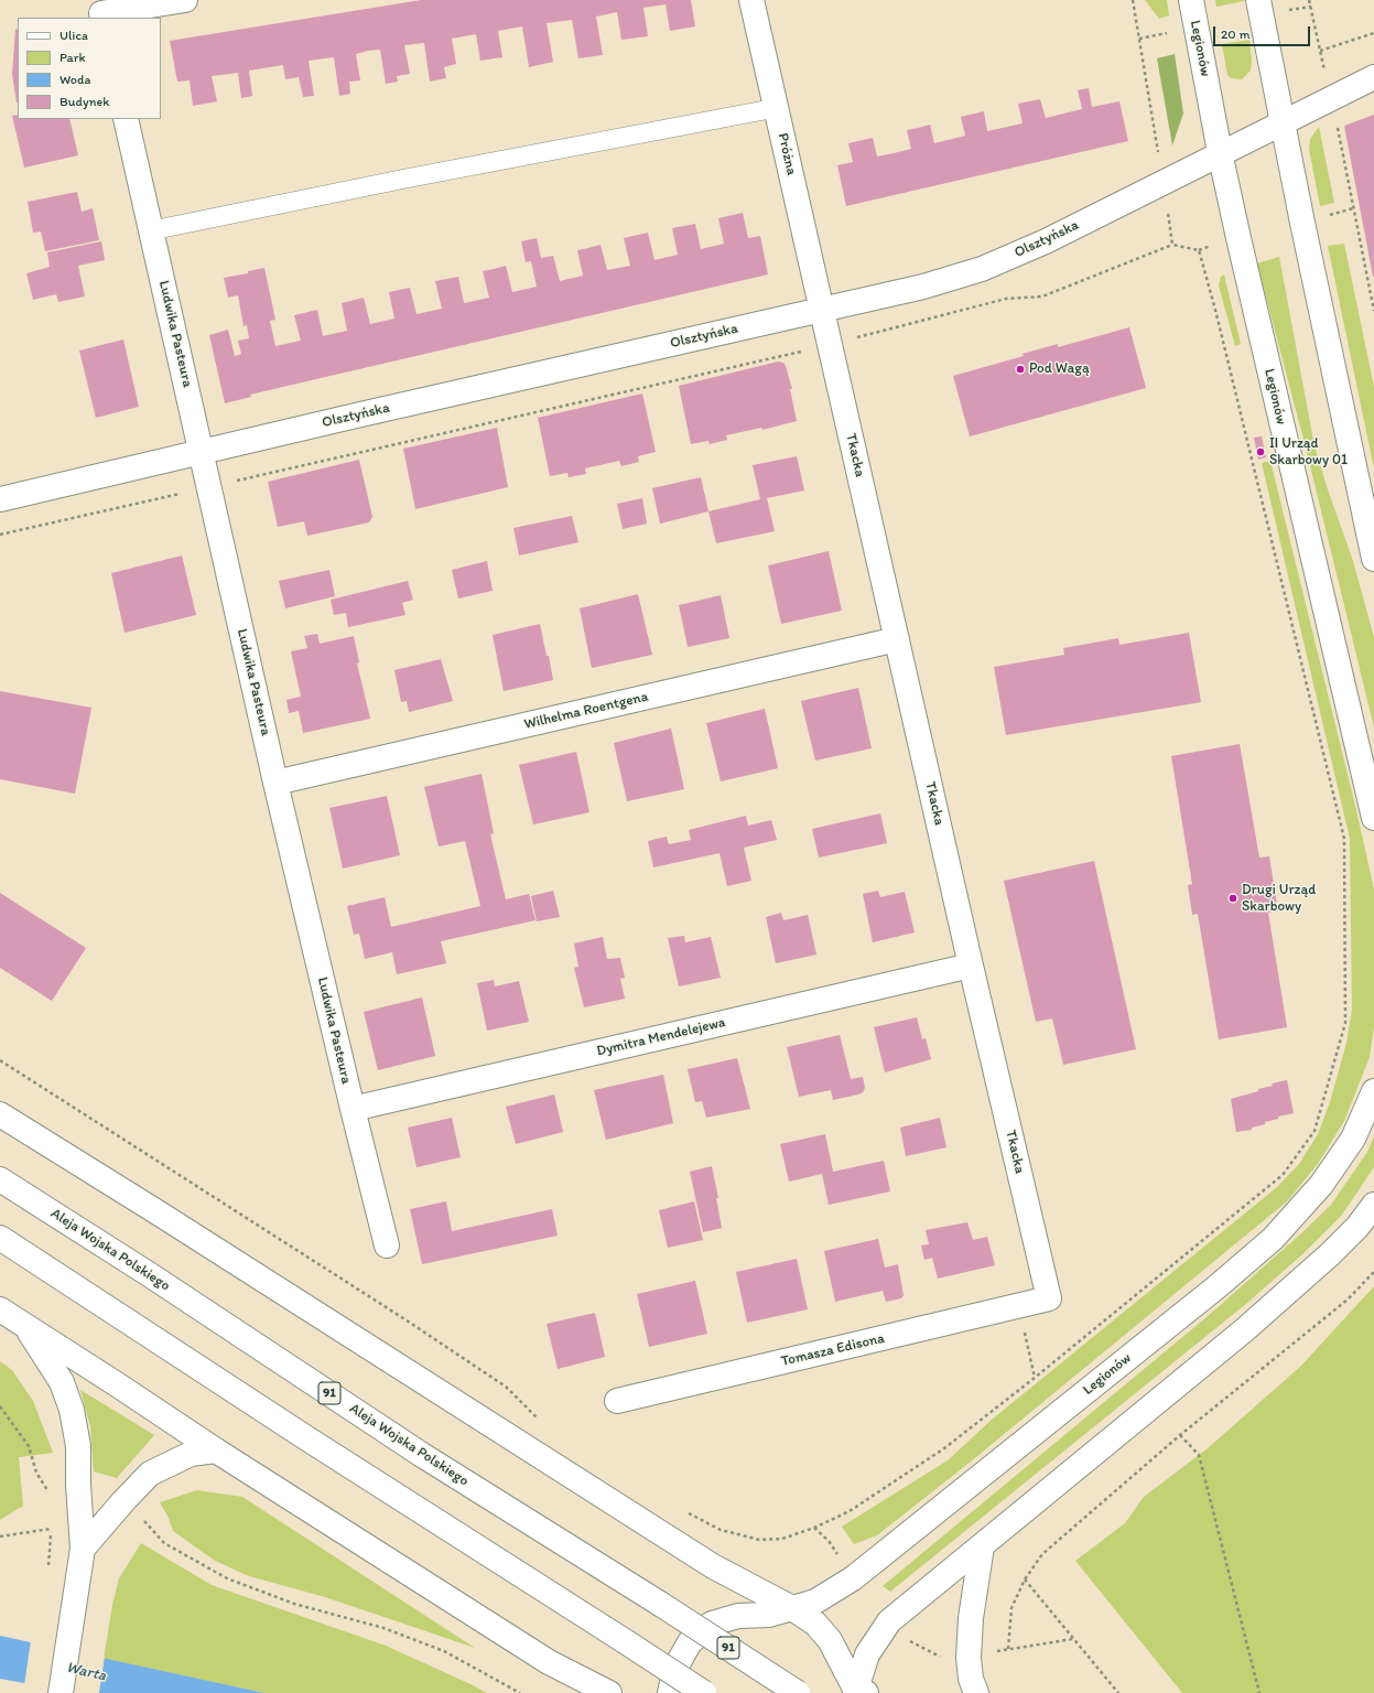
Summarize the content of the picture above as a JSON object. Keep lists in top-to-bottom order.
{
  "streets": {
    "street": [
      "Legionów",
      "Próżna",
      "Olsztyńska",
      "Ludwika Pasteura",
      "Tkacka",
      "Wilhelma Roentgena",
      "Dymitra Mendelejewa",
      "Aleja Wojska Polskiego",
      "Tomasza Edisona",
      "91"
    ]
  },
  "crossings": [
    ["Legionów", "Olsztyńska"],
    ["Próżna", "Olsztyńska"],
    ["Próżna", "Tkacka"],
    ["Olsztyńska", "Ludwika Pasteura"],
    ["Olsztyńska", "Tkacka"],
    ["Ludwika Pasteura", "Wilhelma Roentgena"],
    ["Ludwika Pasteura", "Dymitra Mendelejewa"],
    ["Tkacka", "Wilhelma Roentgena"],
    ["Tkacka", "Dymitra Mendelejewa"],
    ["Tkacka", "Tomasza Edisona"]
  ],
  "water": ["Warta"],
  "places": ["Pod Wagą", "II Urząd Skarbowy 01", "Drugi Urząd Skarbowy"],
  "legend": [
    "Ulica",
    "Park",
    "Woda",
    "Budynek"
  ],
  "scale_bar": "20 m"
}
